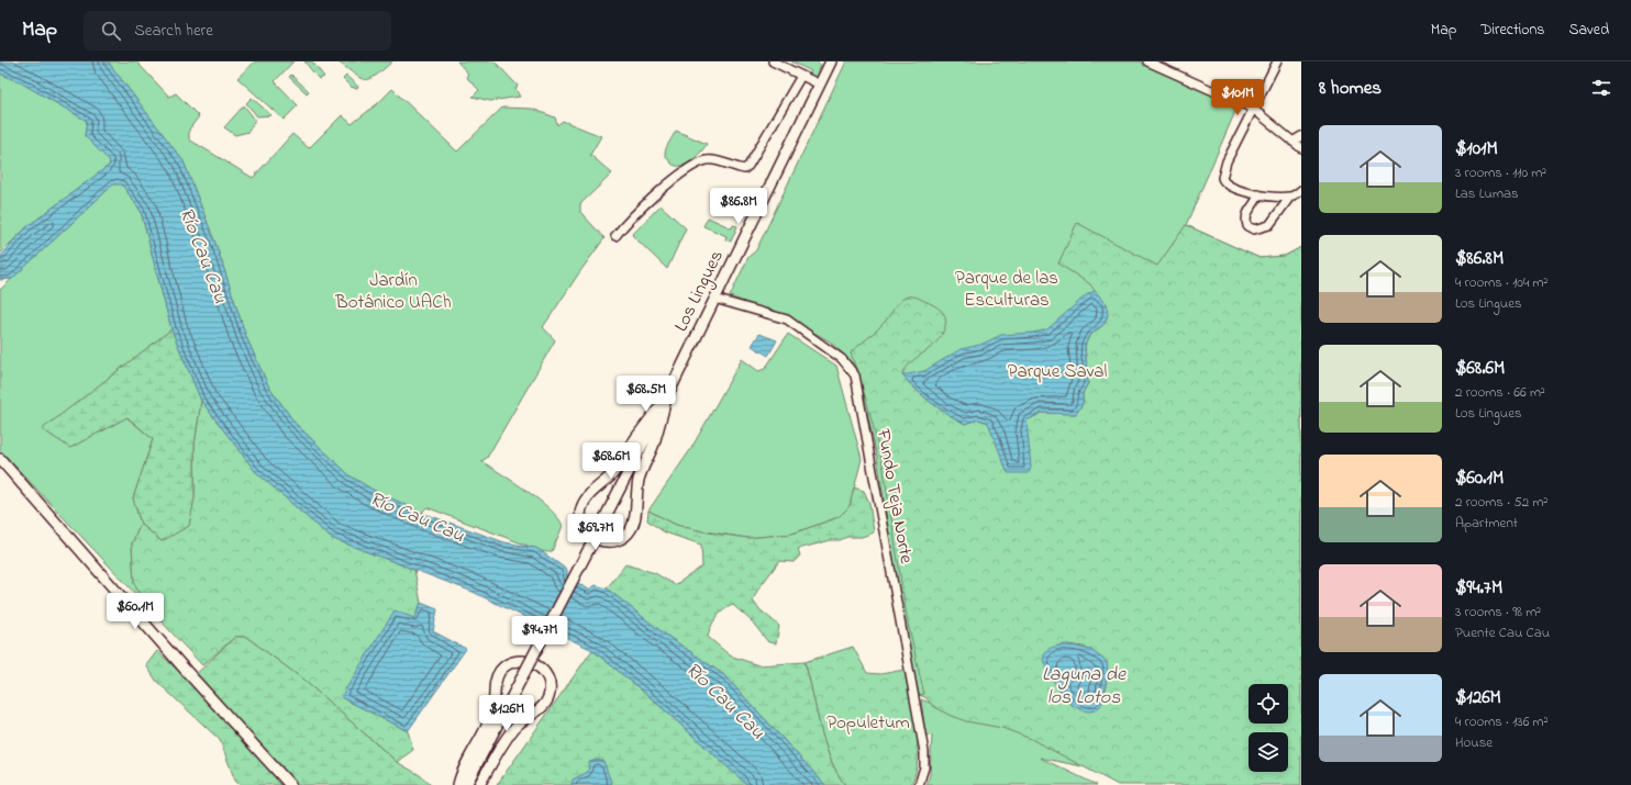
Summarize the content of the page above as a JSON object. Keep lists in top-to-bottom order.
{
  "streets": {
    "main road": ["Los Lingues"],
    "street": ["Fundo Teja Norte"]
  },
  "crossings": [
    ["Los Lingues", "Fundo Teja Norte"]
  ],
  "water": ["Río Cau Cau", "Laguna de los Lotos"],
  "parks": [
    "Parque de las Esculturas",
    "Jardín Botánico UACh",
    "Parque Saval",
    "Populetum"
  ],
  "page": {
    "header": "Map",
    "search": "Search here",
    "nav": ["Map", "Directions", "Saved"],
    "heading": "8 homes",
    "price": [
      "$101M",
      "$86.8M",
      "$68.5M",
      "$68.6M",
      "$69.7M",
      "$60.1M",
      "$94.7M",
      "$126M"
    ],
    "list": [
      {
        "name": "$101M",
        "note": "3 rooms · 110 m² · Las Lumas"
      },
      {
        "name": "$86.8M",
        "note": "4 rooms · 104 m² · Los Lingues"
      },
      {
        "name": "$68.6M",
        "note": "2 rooms · 66 m² · Los Lingues"
      },
      {
        "name": "$60.1M",
        "note": "2 rooms · 52 m² · Apartment"
      },
      {
        "name": "$94.7M",
        "note": "3 rooms · 98 m² · Puente Cau Cau"
      },
      {
        "name": "$126M",
        "note": "4 rooms · 136 m² · House"
      }
    ]
  }
}
